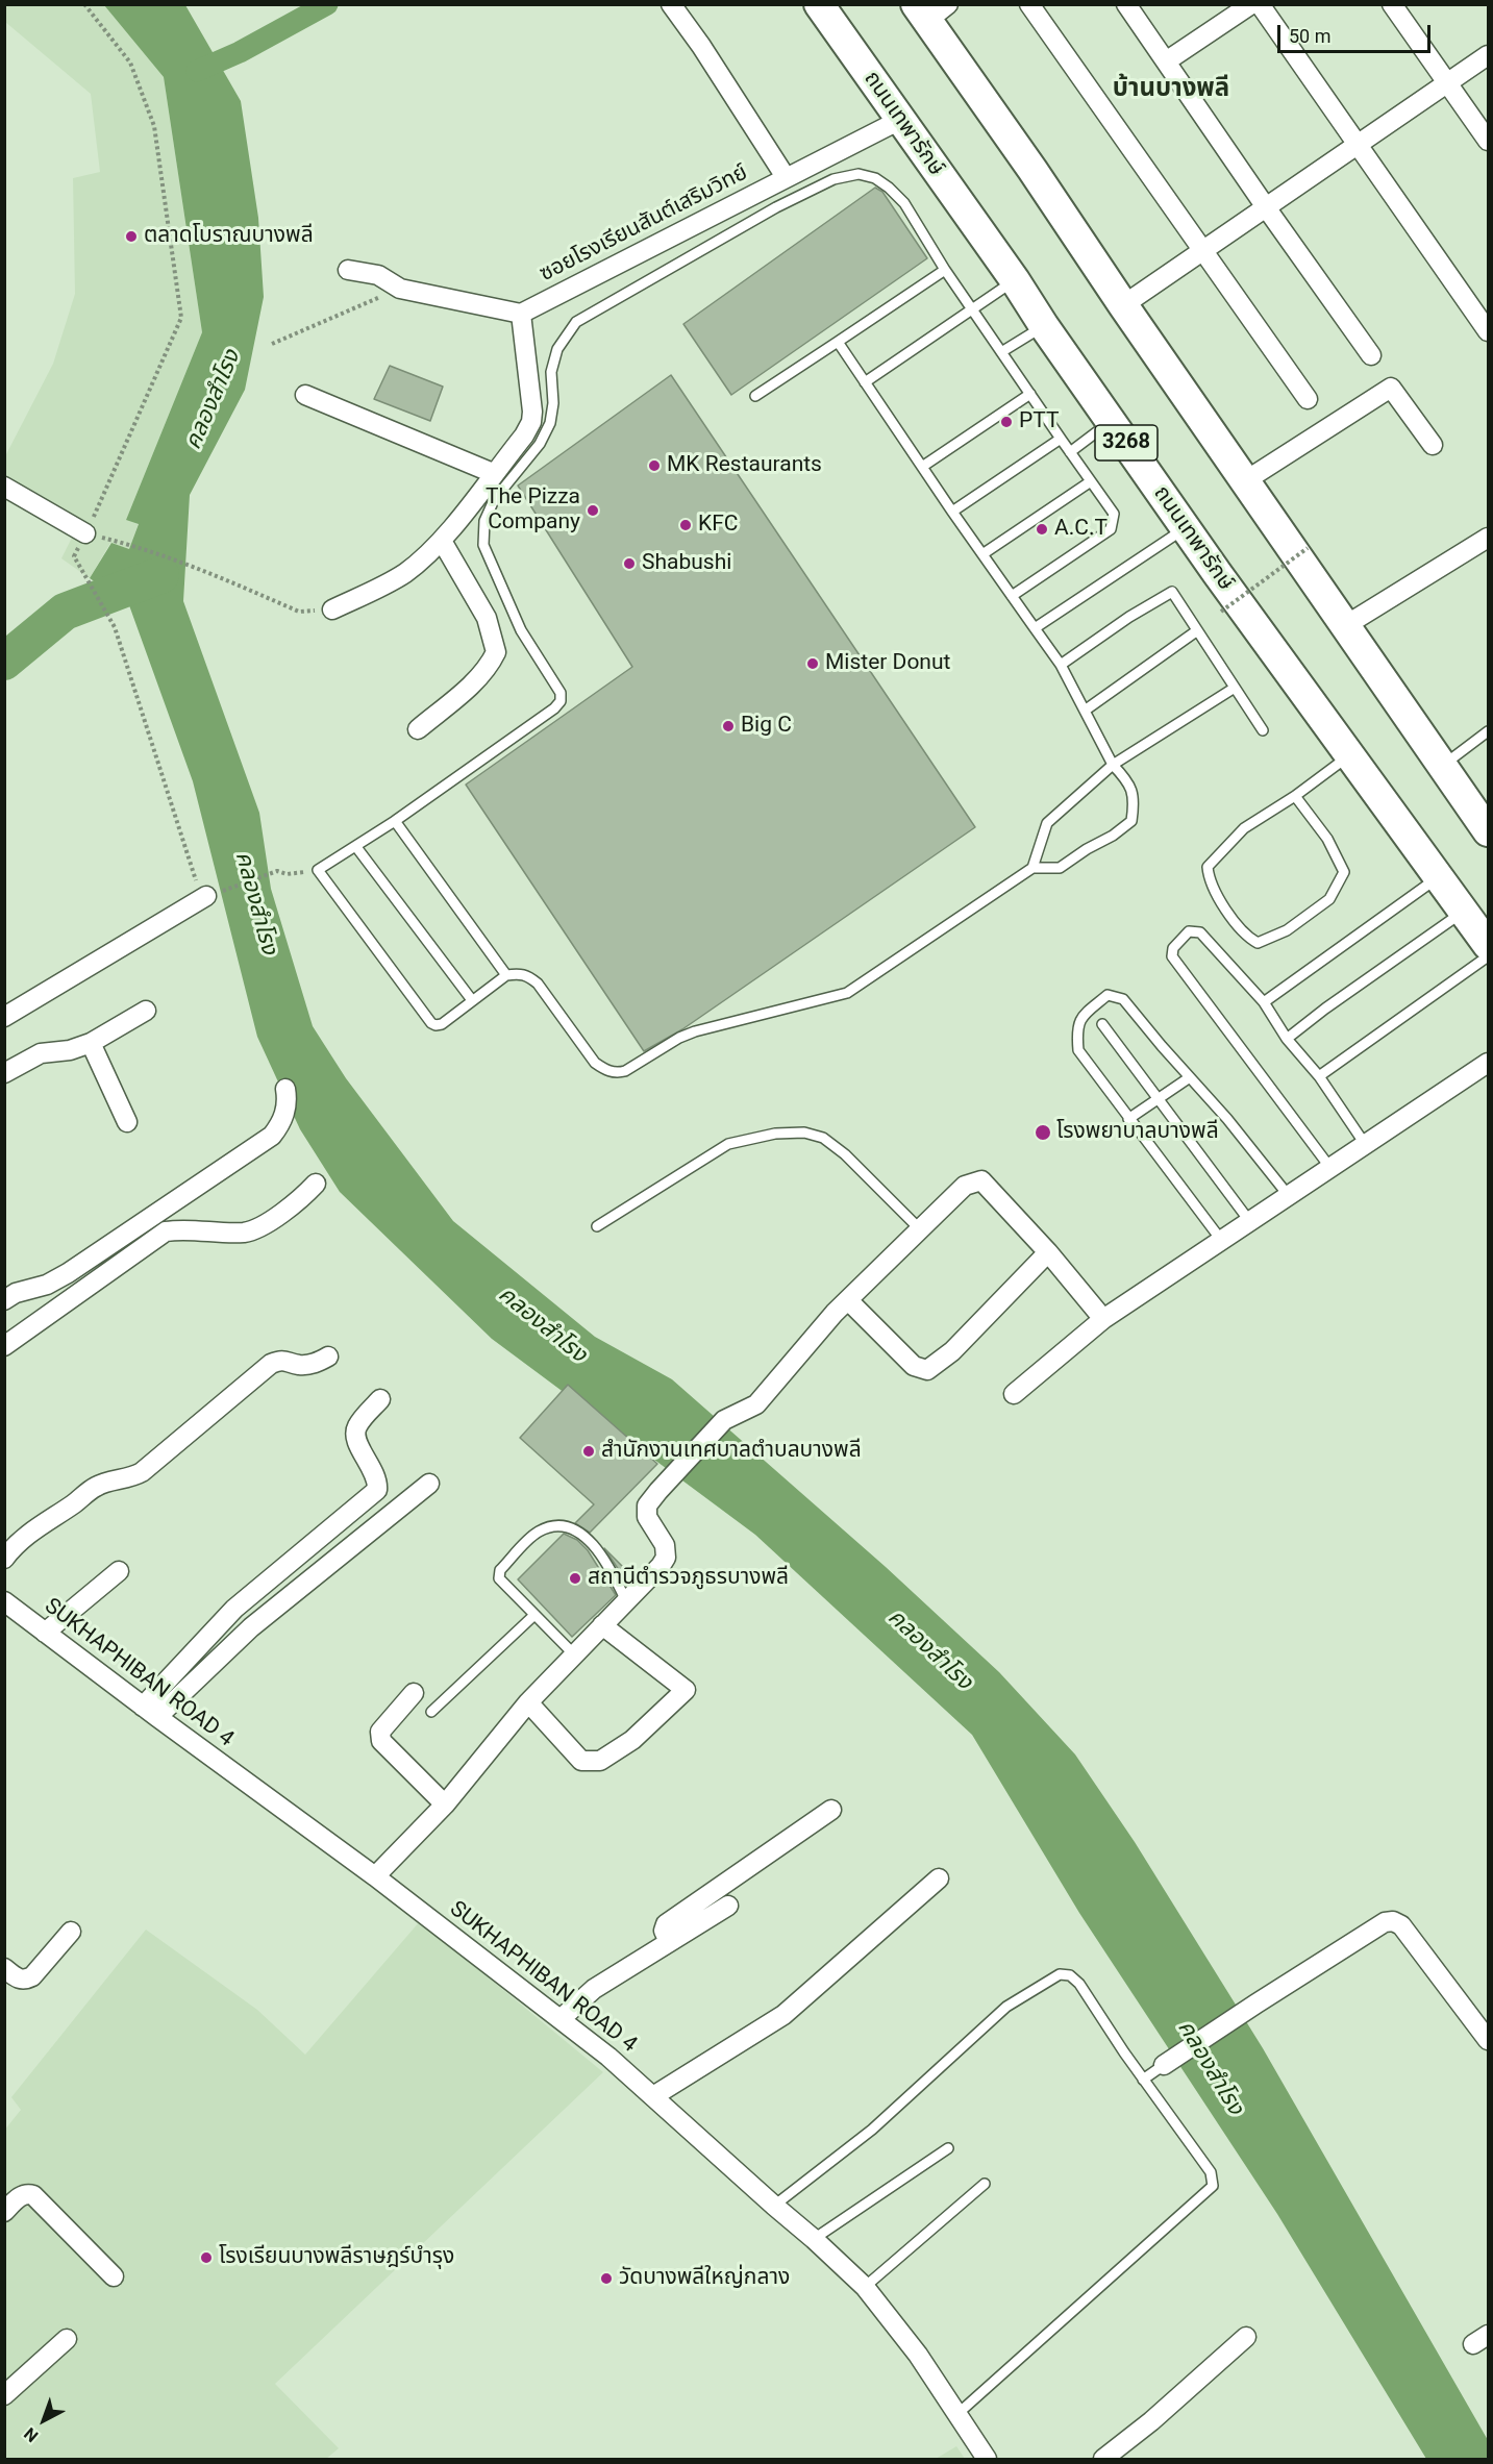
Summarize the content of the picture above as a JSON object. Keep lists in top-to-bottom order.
{
  "streets": {
    "main road": ["ถนนเทพารักษ์", "3268"],
    "street": ["ซอยโรงเรียนสันต์เสริมวิทย์", "SUKHAPHIBAN ROAD 4"]
  },
  "crossings": [
    ["ถนนเทพารักษ์", "ซอยโรงเรียนสันต์เสริมวิทย์"]
  ],
  "districts": ["บ้านบางพลี"],
  "water": ["คลองสำโรง"],
  "places": [
    "ตลาดโบราณบางพลี",
    "PTT",
    "MK Restaurants",
    "The Pizza Company",
    "KFC",
    "A.C.T",
    "Shabushi",
    "Mister Donut",
    "Big C",
    "โรงพยาบาลบางพลี",
    "สำนักงานเทศบาลตำบลบางพลี",
    "สถานีตำรวจภูธรบางพลี",
    "โรงเรียนบางพลีราษฎร์บำรุง",
    "วัดบางพลีใหญ่กลาง"
  ],
  "scale_bar": "50 m",
  "north": "bottom left"
}
